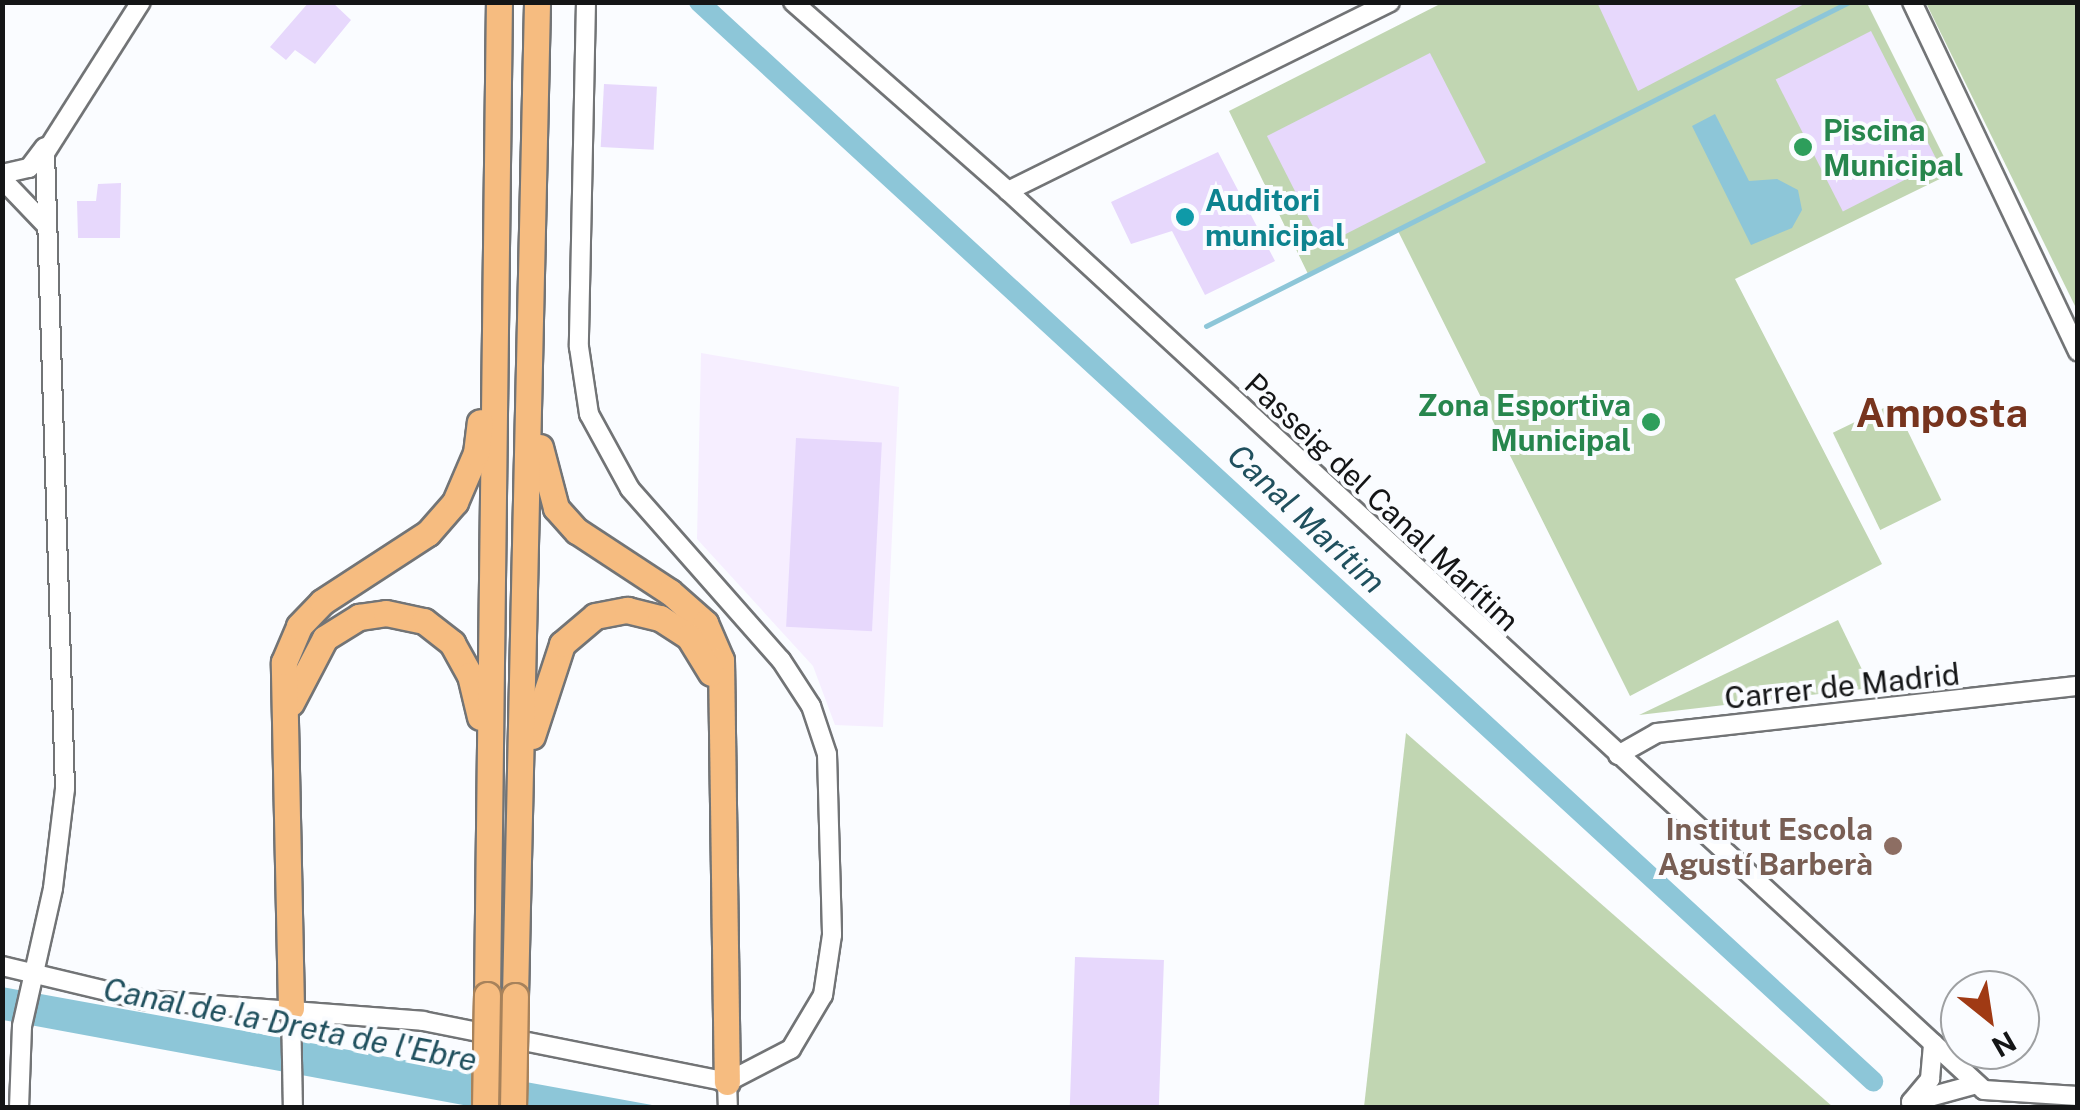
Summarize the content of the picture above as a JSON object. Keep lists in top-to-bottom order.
{
  "streets": {
    "street": ["Passeig del Canal Marítim", "Carrer de Madrid"]
  },
  "crossings": [
    ["Passeig del Canal Marítim", "Carrer de Madrid"]
  ],
  "districts": ["Amposta"],
  "water": ["Canal Marítim", "Canal de la Dreta de l'Ebre"],
  "places": [
    "Piscina Municipal",
    "Auditori municipal",
    "Zona Esportiva Municipal",
    "Institut Escola Agustí Barberà"
  ],
  "north": "bottom right"
}
